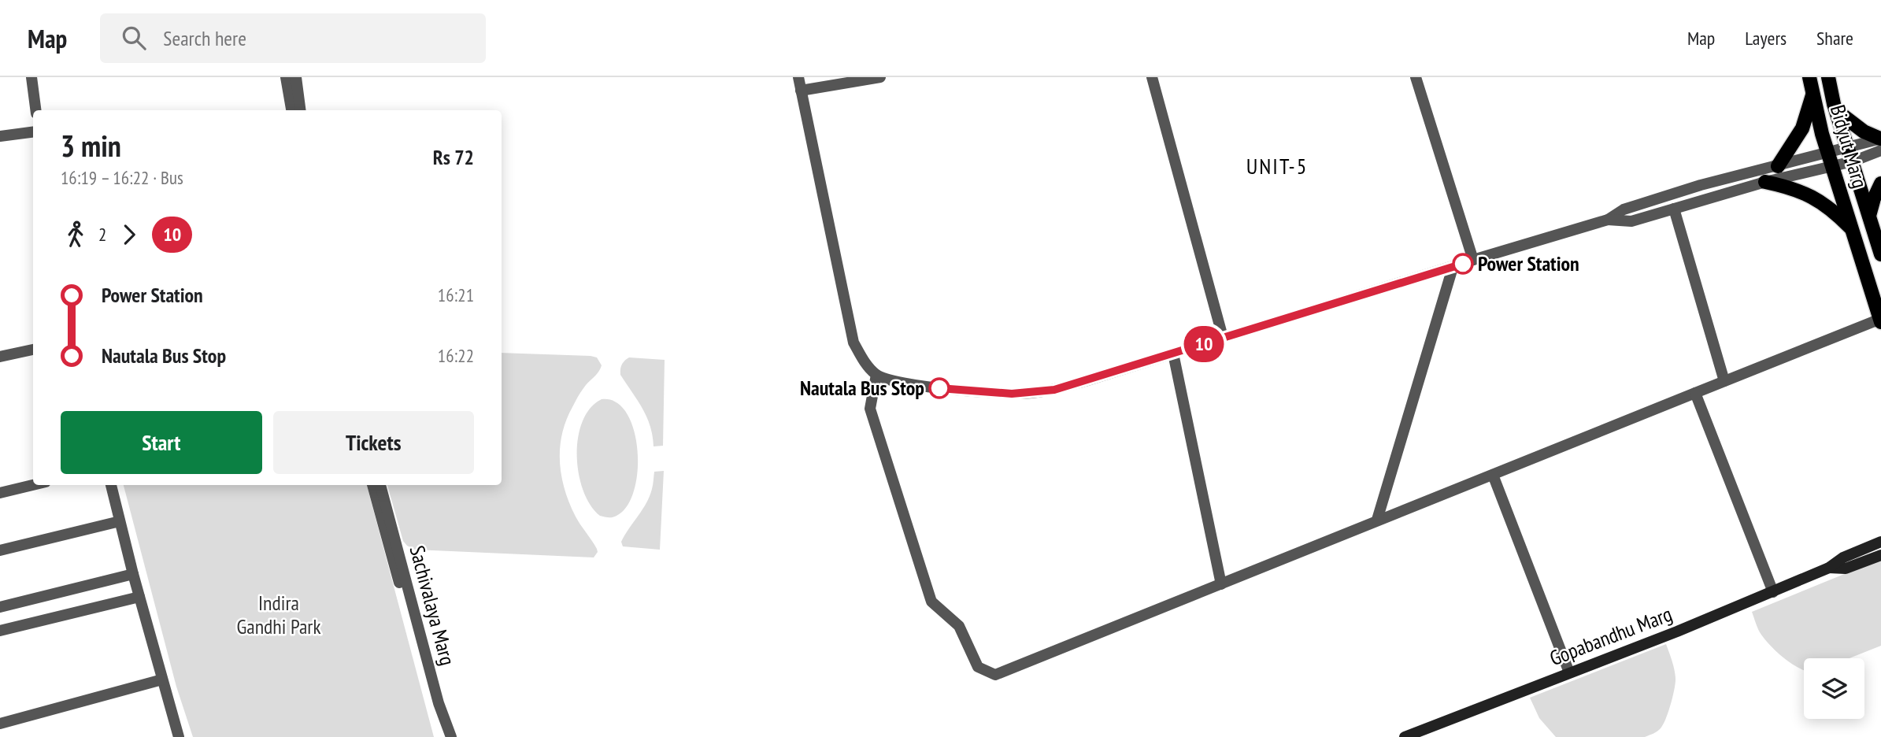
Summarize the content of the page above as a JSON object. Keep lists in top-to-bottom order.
{
  "streets": {
    "main road": ["Bidyut Marg", "Gopabandhu Marg"],
    "street": ["Sachivalaya Marg"]
  },
  "districts": ["UNIT-5"],
  "parks": ["Indira Gandhi Park"],
  "places": ["Power Station", "Nautala Bus Stop"],
  "lines": ["bus line 10"],
  "page": {
    "header": "Map",
    "search": "Search here",
    "nav": ["Map", "Layers", "Share"],
    "on_map": "10",
    "heading": ["3 min", "16:19 – 16:22 · Bus", "Rs 72"],
    "legs": ["2", "10"],
    "list": [
      {
        "name": "Power Station",
        "value": "16:21"
      },
      {
        "name": "Nautala Bus Stop",
        "value": "16:22"
      }
    ],
    "buttons": ["Start", "Tickets"]
  }
}
